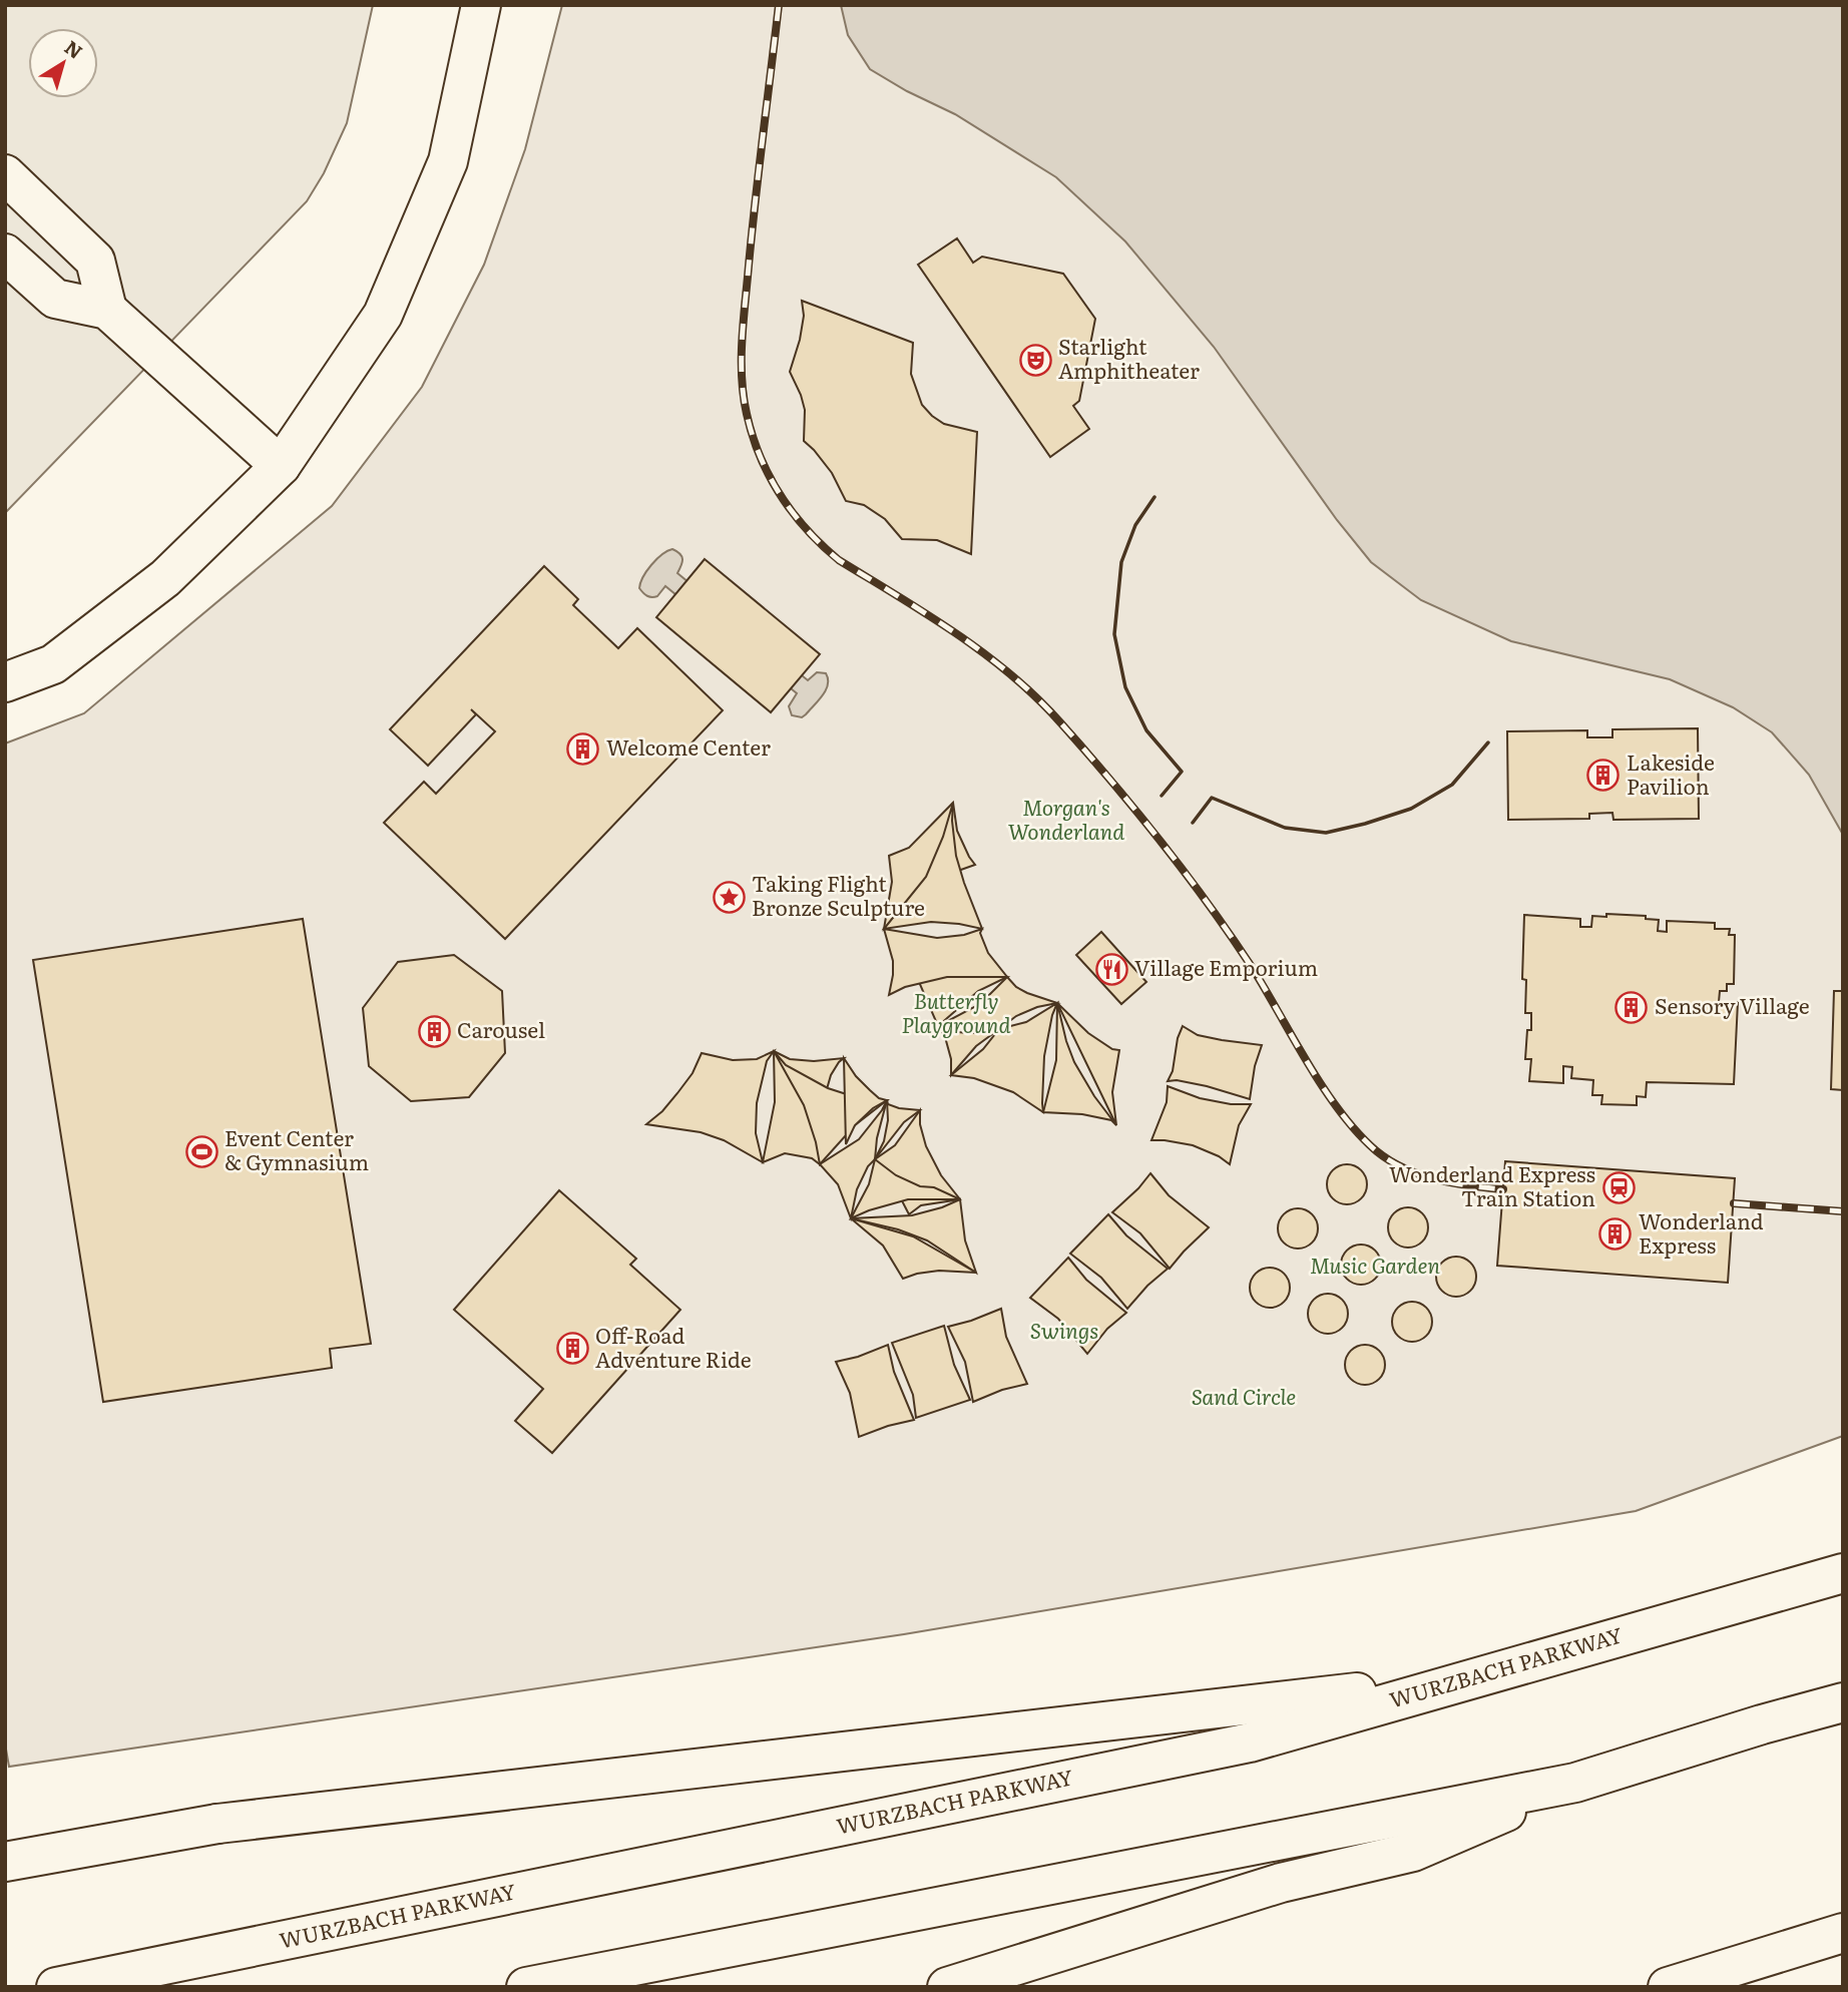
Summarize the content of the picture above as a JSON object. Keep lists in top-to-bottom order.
{
  "streets": {
    "main road": ["WURZBACH PARKWAY"]
  },
  "parks": [
    "Morgan's Wonderland",
    "Butterfly Playground",
    "Music Garden",
    "Swings",
    "Sand Circle"
  ],
  "places": {
    "theatre": ["Starlight Amphitheater"],
    "building": [
      "Welcome Center",
      "Lakeside Pavilion",
      "Sensory Village",
      "Carousel",
      "Wonderland Express",
      "Off-Road Adventure Ride"
    ],
    "place": ["Taking Flight Bronze Sculpture"],
    "restaurant": ["Village Emporium"],
    "sports": ["Event Center & Gymnasium"],
    "station": ["Wonderland Express Train Station"]
  },
  "north": "top right"
}
